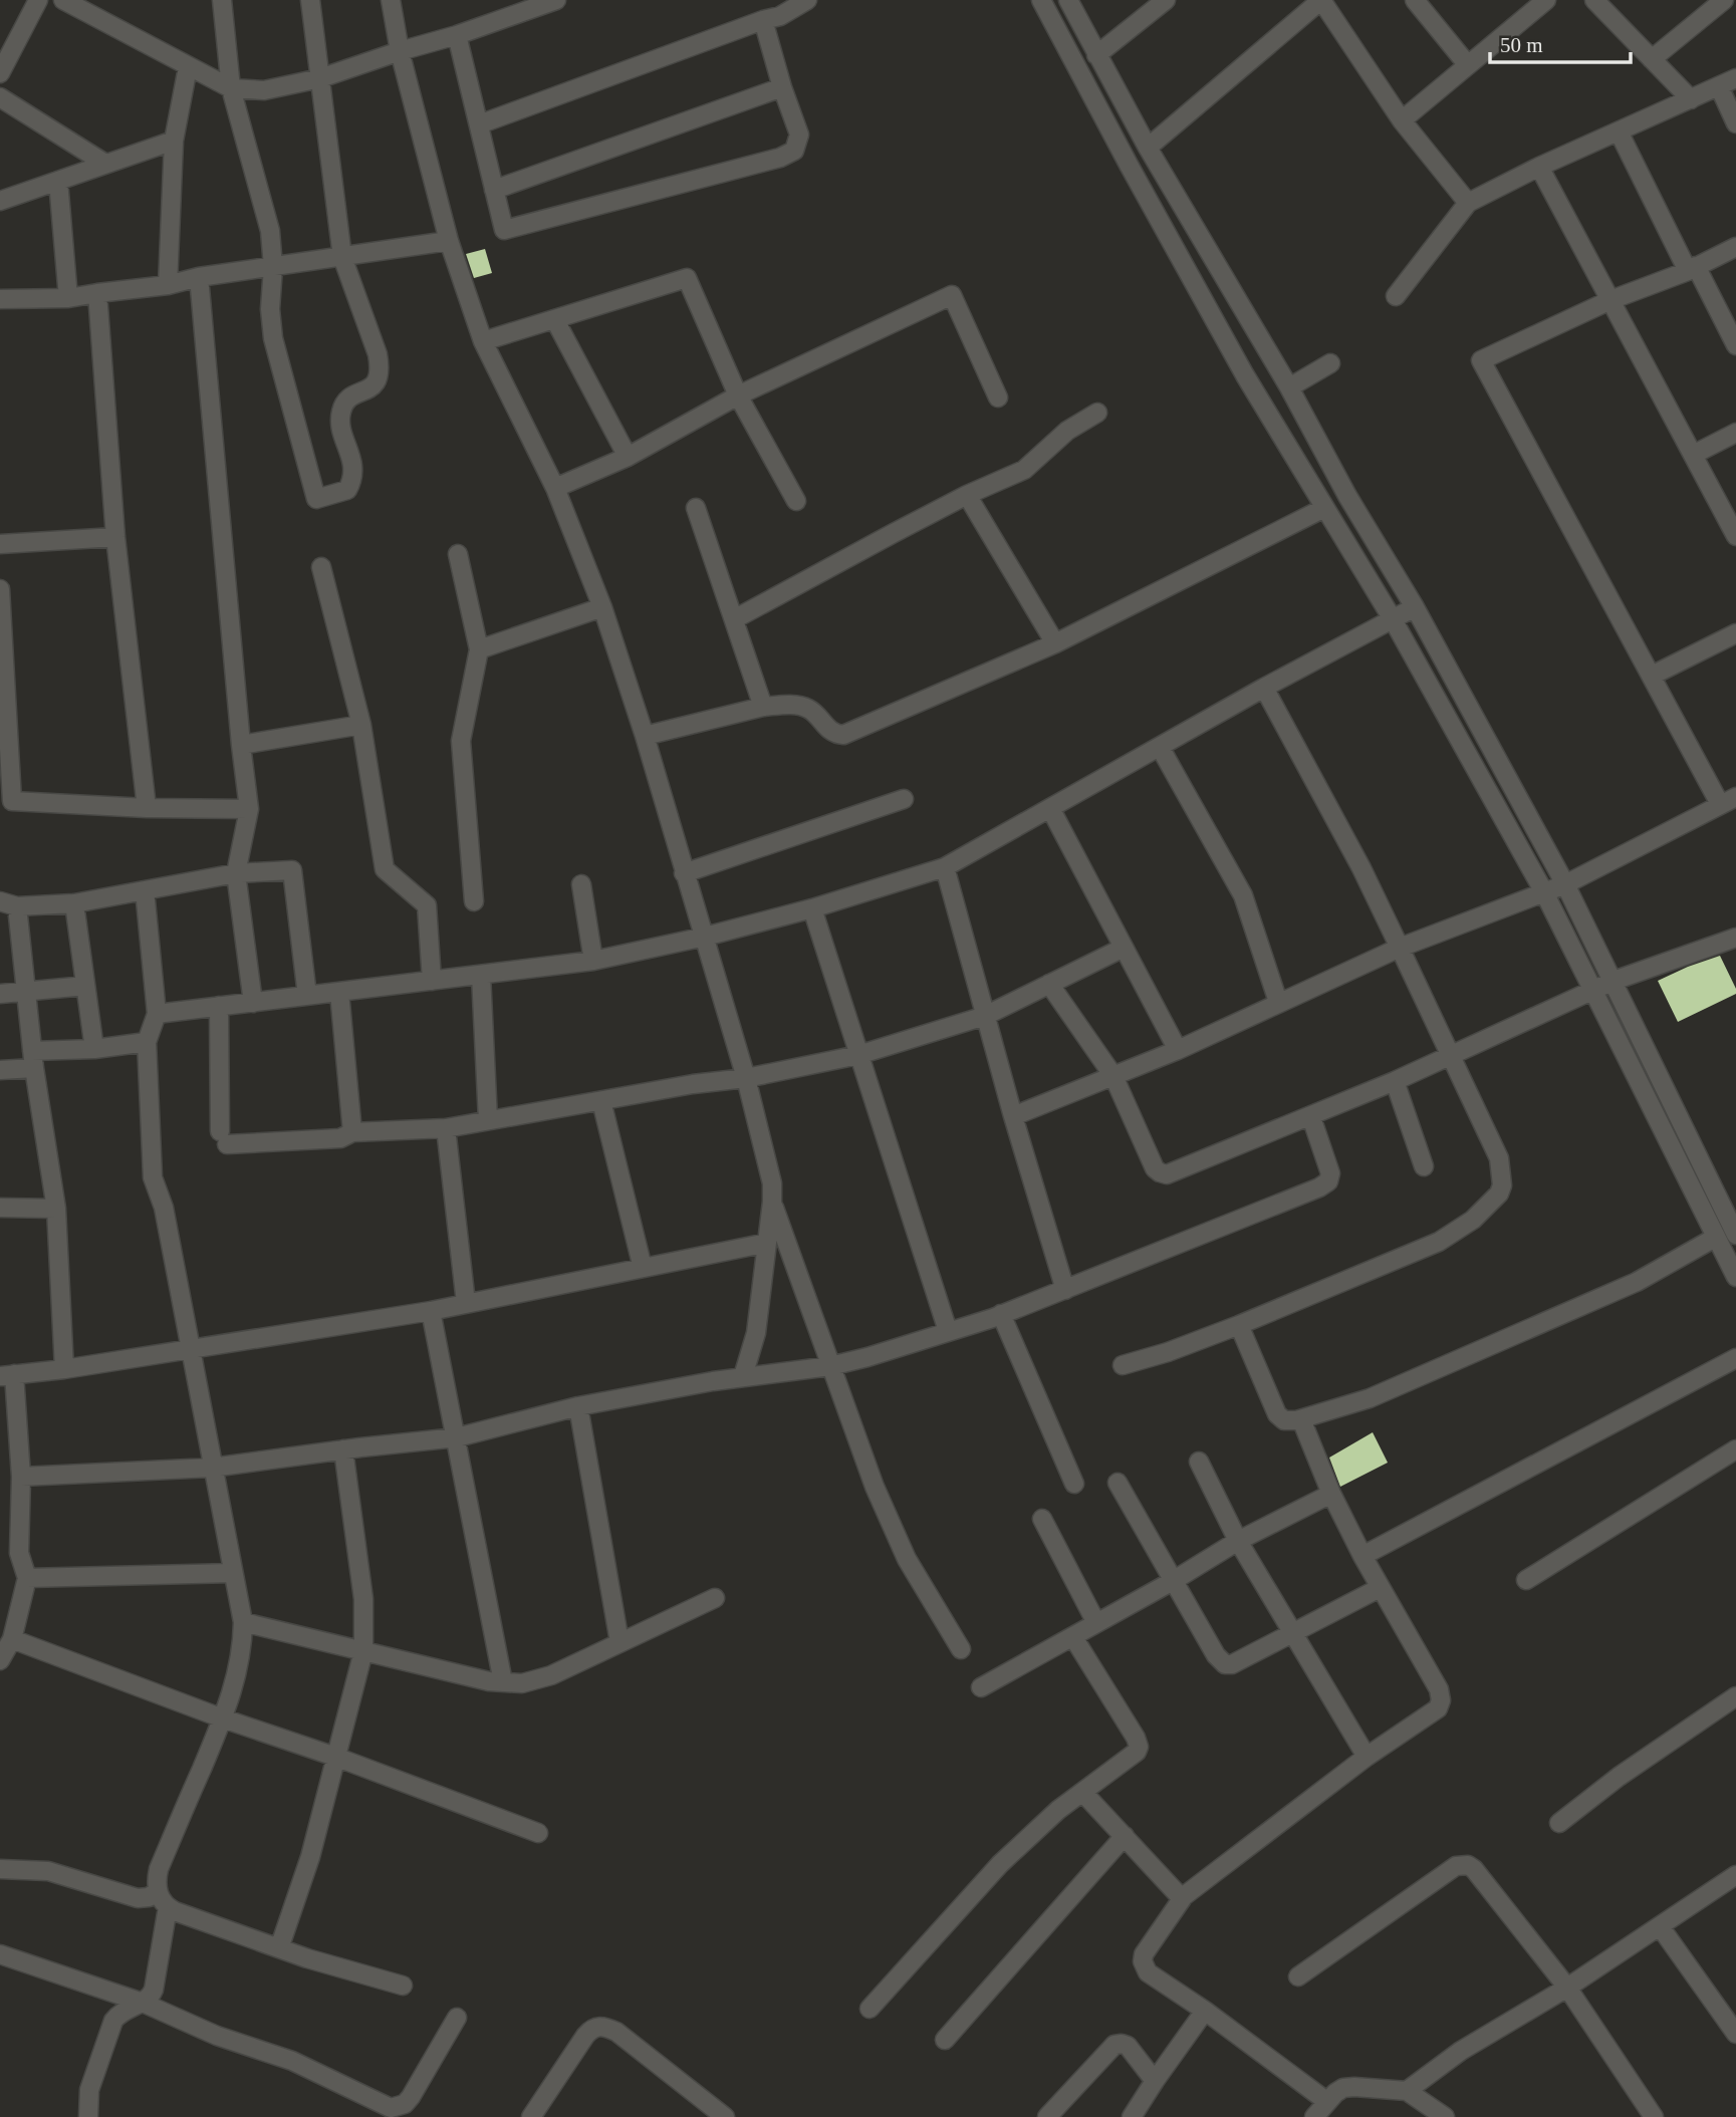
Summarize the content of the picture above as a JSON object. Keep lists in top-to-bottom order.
{
  "scale_bar": "50 m"
}
